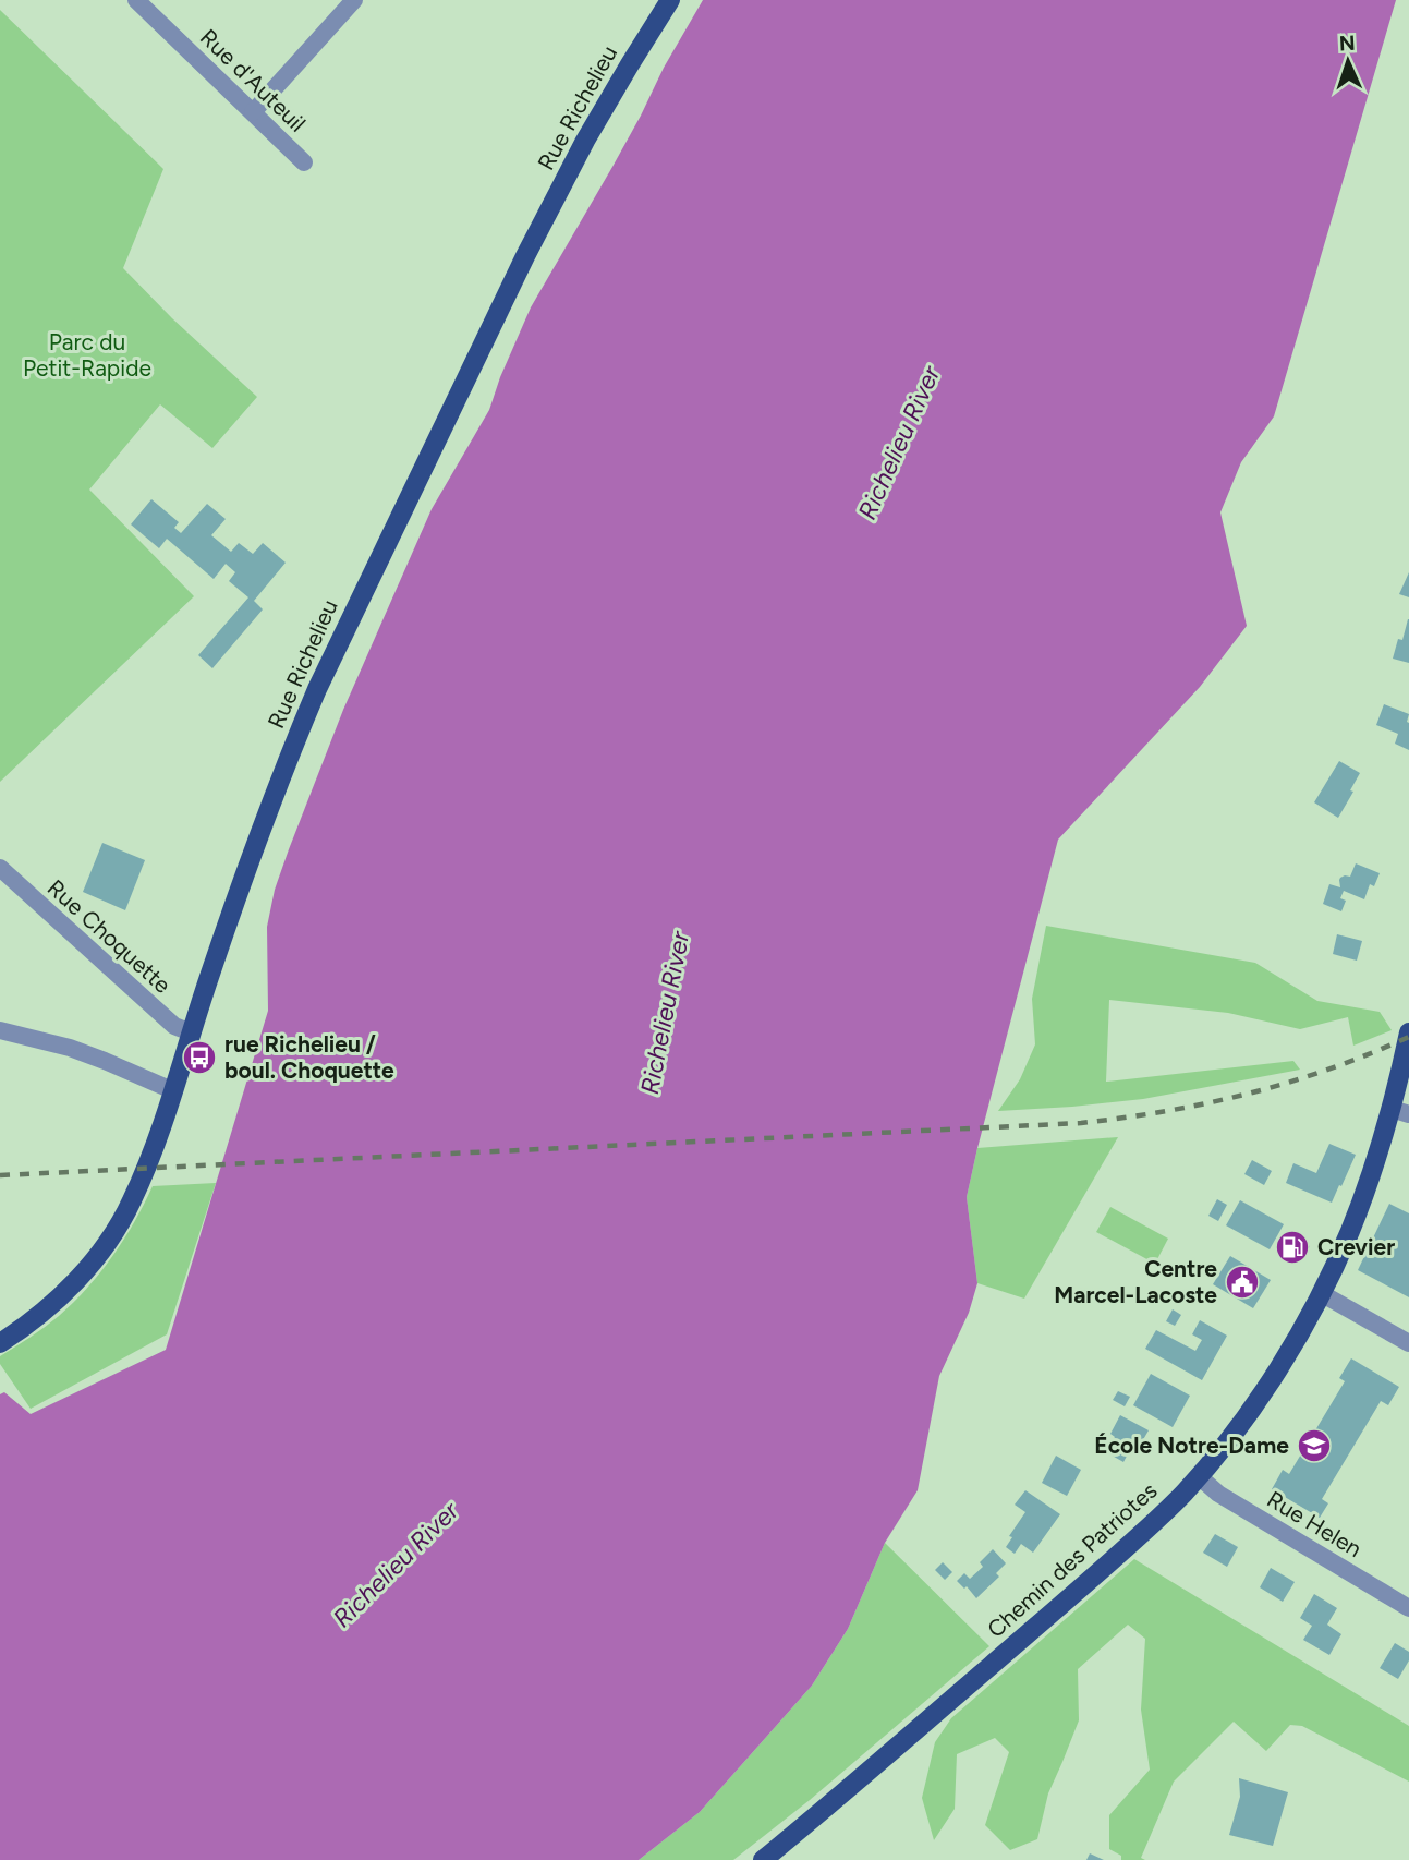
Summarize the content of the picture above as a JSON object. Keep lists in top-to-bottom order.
{
  "streets": {
    "main road": ["Rue Richelieu", "Chemin des Patriotes"],
    "street": ["Rue d'Auteuil", "Rue Choquette", "Rue Helen"]
  },
  "crossings": [
    ["Rue Richelieu", "Rue Choquette"],
    ["Rue Helen", "Chemin des Patriotes"]
  ],
  "water": ["Richelieu River"],
  "parks": ["Parc du Petit-Rapide"],
  "places": {
    "bus stop": ["rue Richelieu / boul. Choquette"],
    "fuel station": ["Crevier"],
    "public building": ["Centre Marcel-Lacoste"],
    "school or university": ["École Notre-Dame"]
  },
  "north": "top"
}
